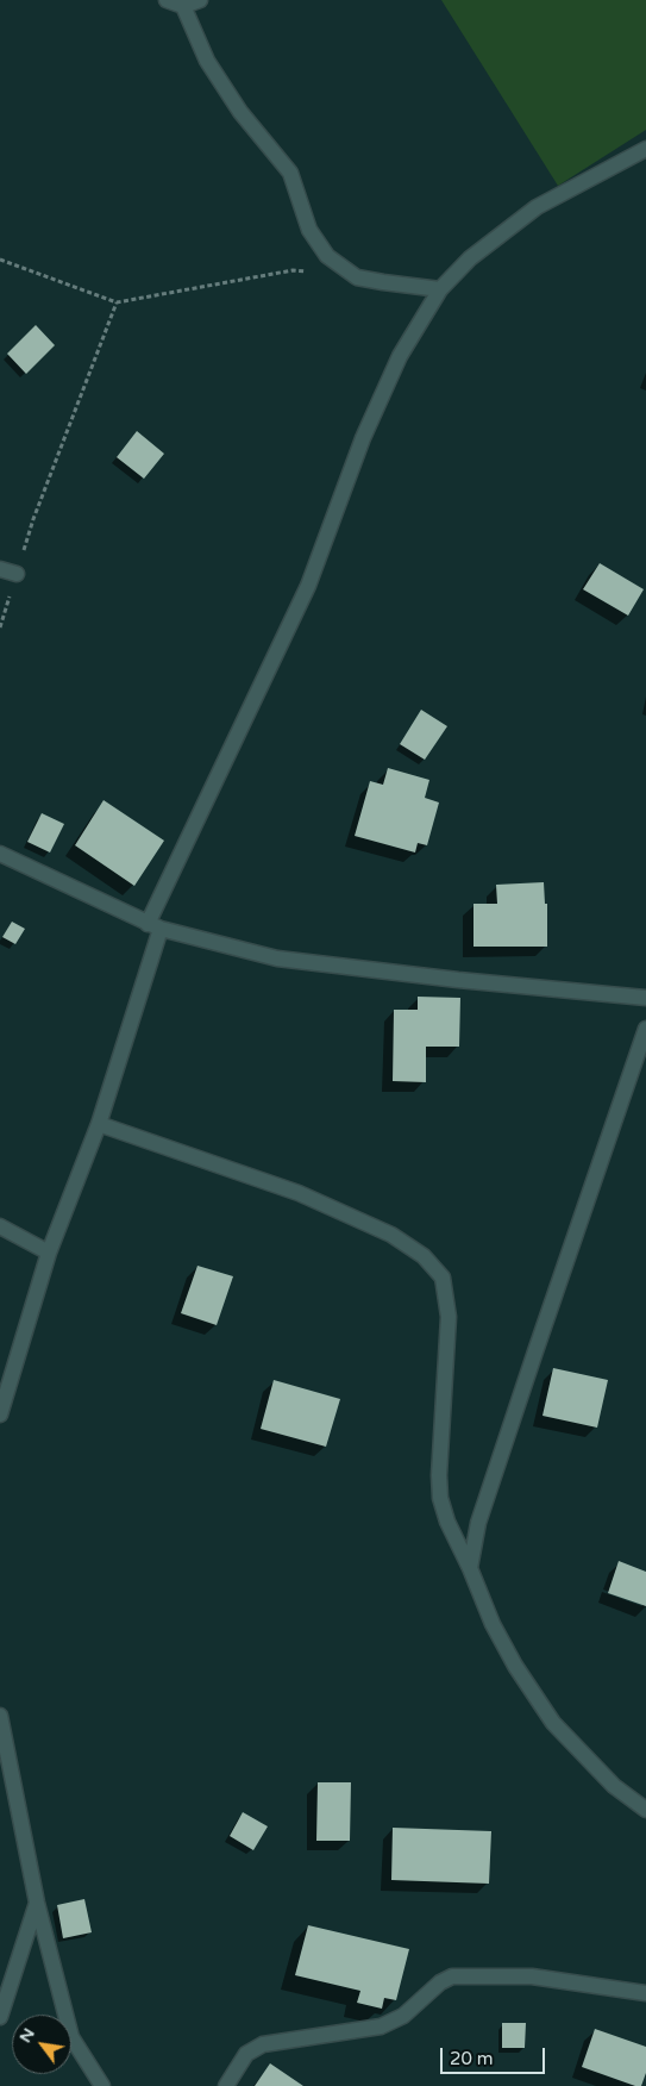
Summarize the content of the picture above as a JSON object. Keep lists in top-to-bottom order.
{
  "scale_bar": "20 m",
  "north": "top left"
}
